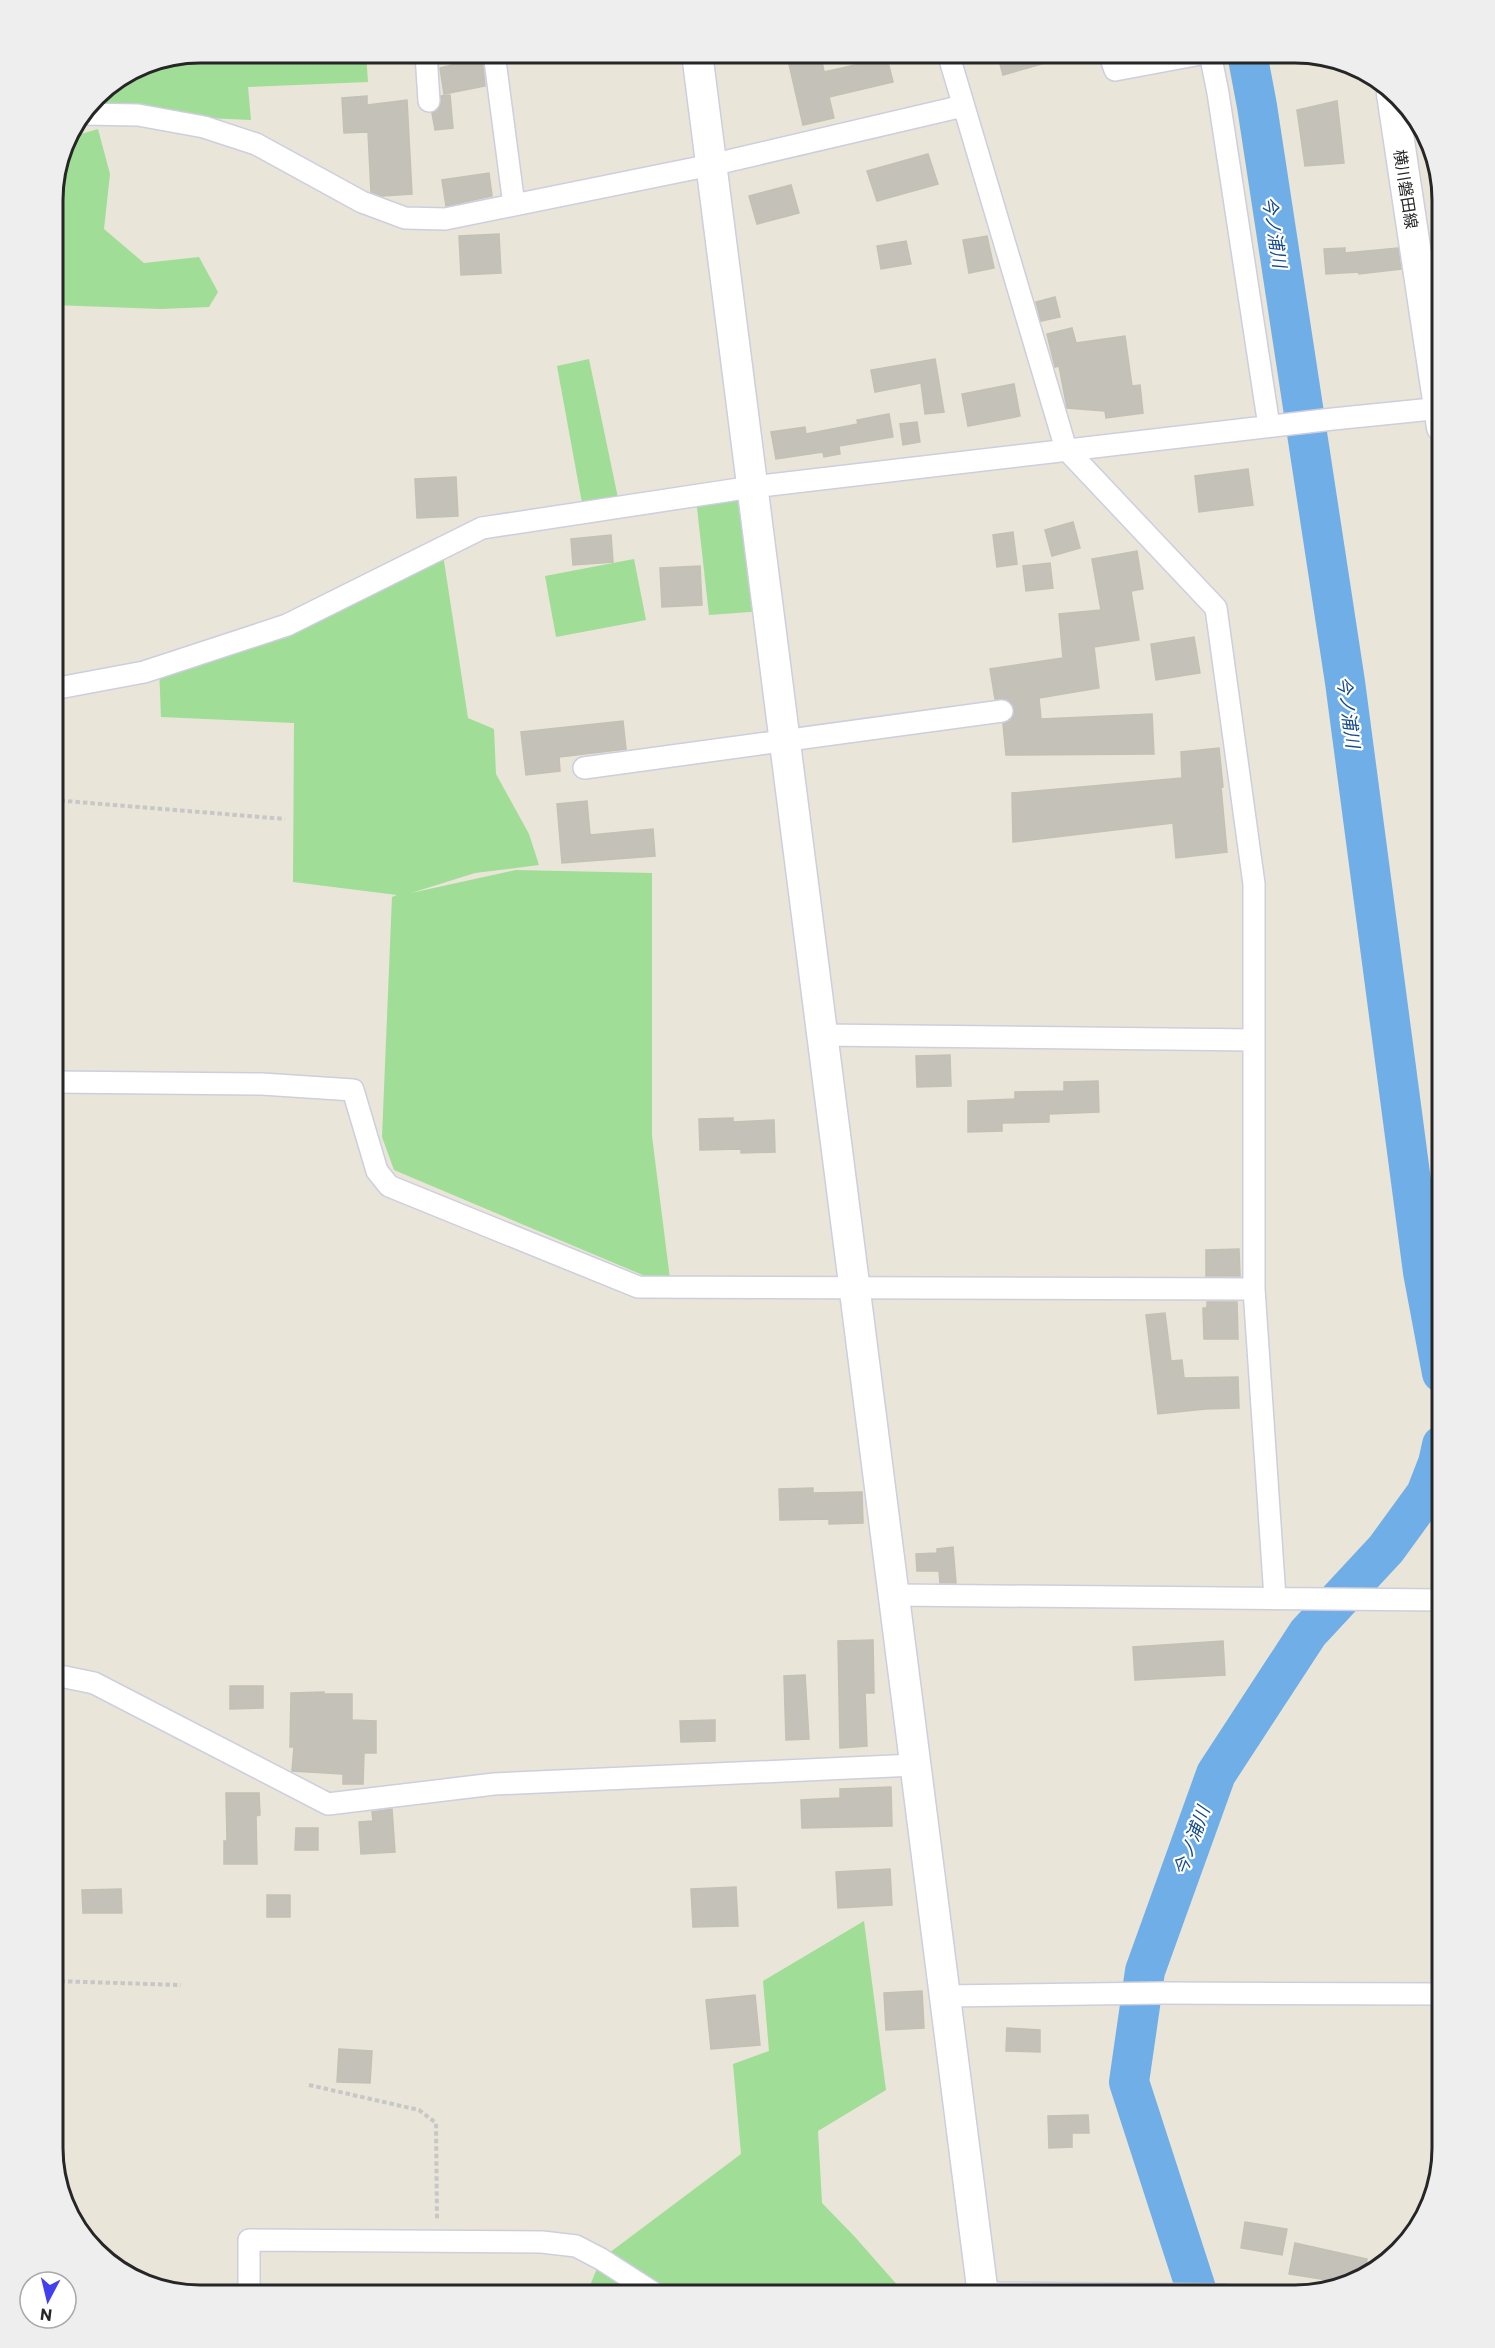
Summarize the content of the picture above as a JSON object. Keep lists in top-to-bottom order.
{
  "streets": {
    "street": ["横川磐田線"]
  },
  "water": ["今ノ浦川"],
  "north": "bottom"
}
